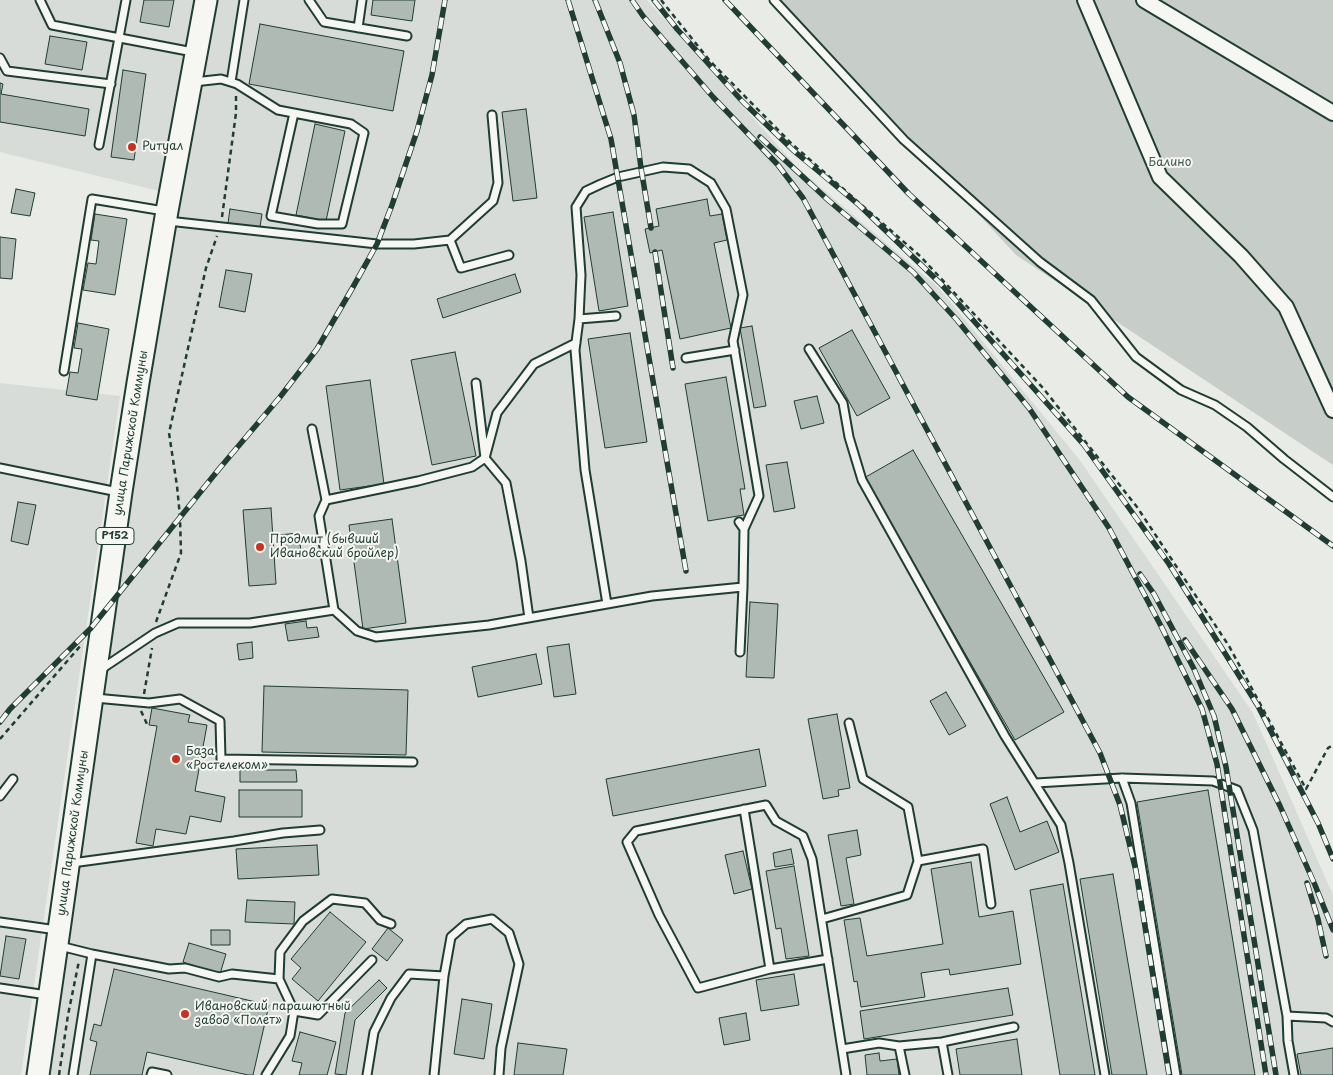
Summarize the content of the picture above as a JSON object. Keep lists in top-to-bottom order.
{
  "streets": {
    "main road": ["улица Парижской Коммуны", "Р152"]
  },
  "parks": ["Балино"],
  "places": [
    "Ритуал",
    "Продмит (бывший Ивановский бройлер)",
    "База «Ростелеком»",
    "Ивановский парашютный завод «Полет»"
  ]
}
